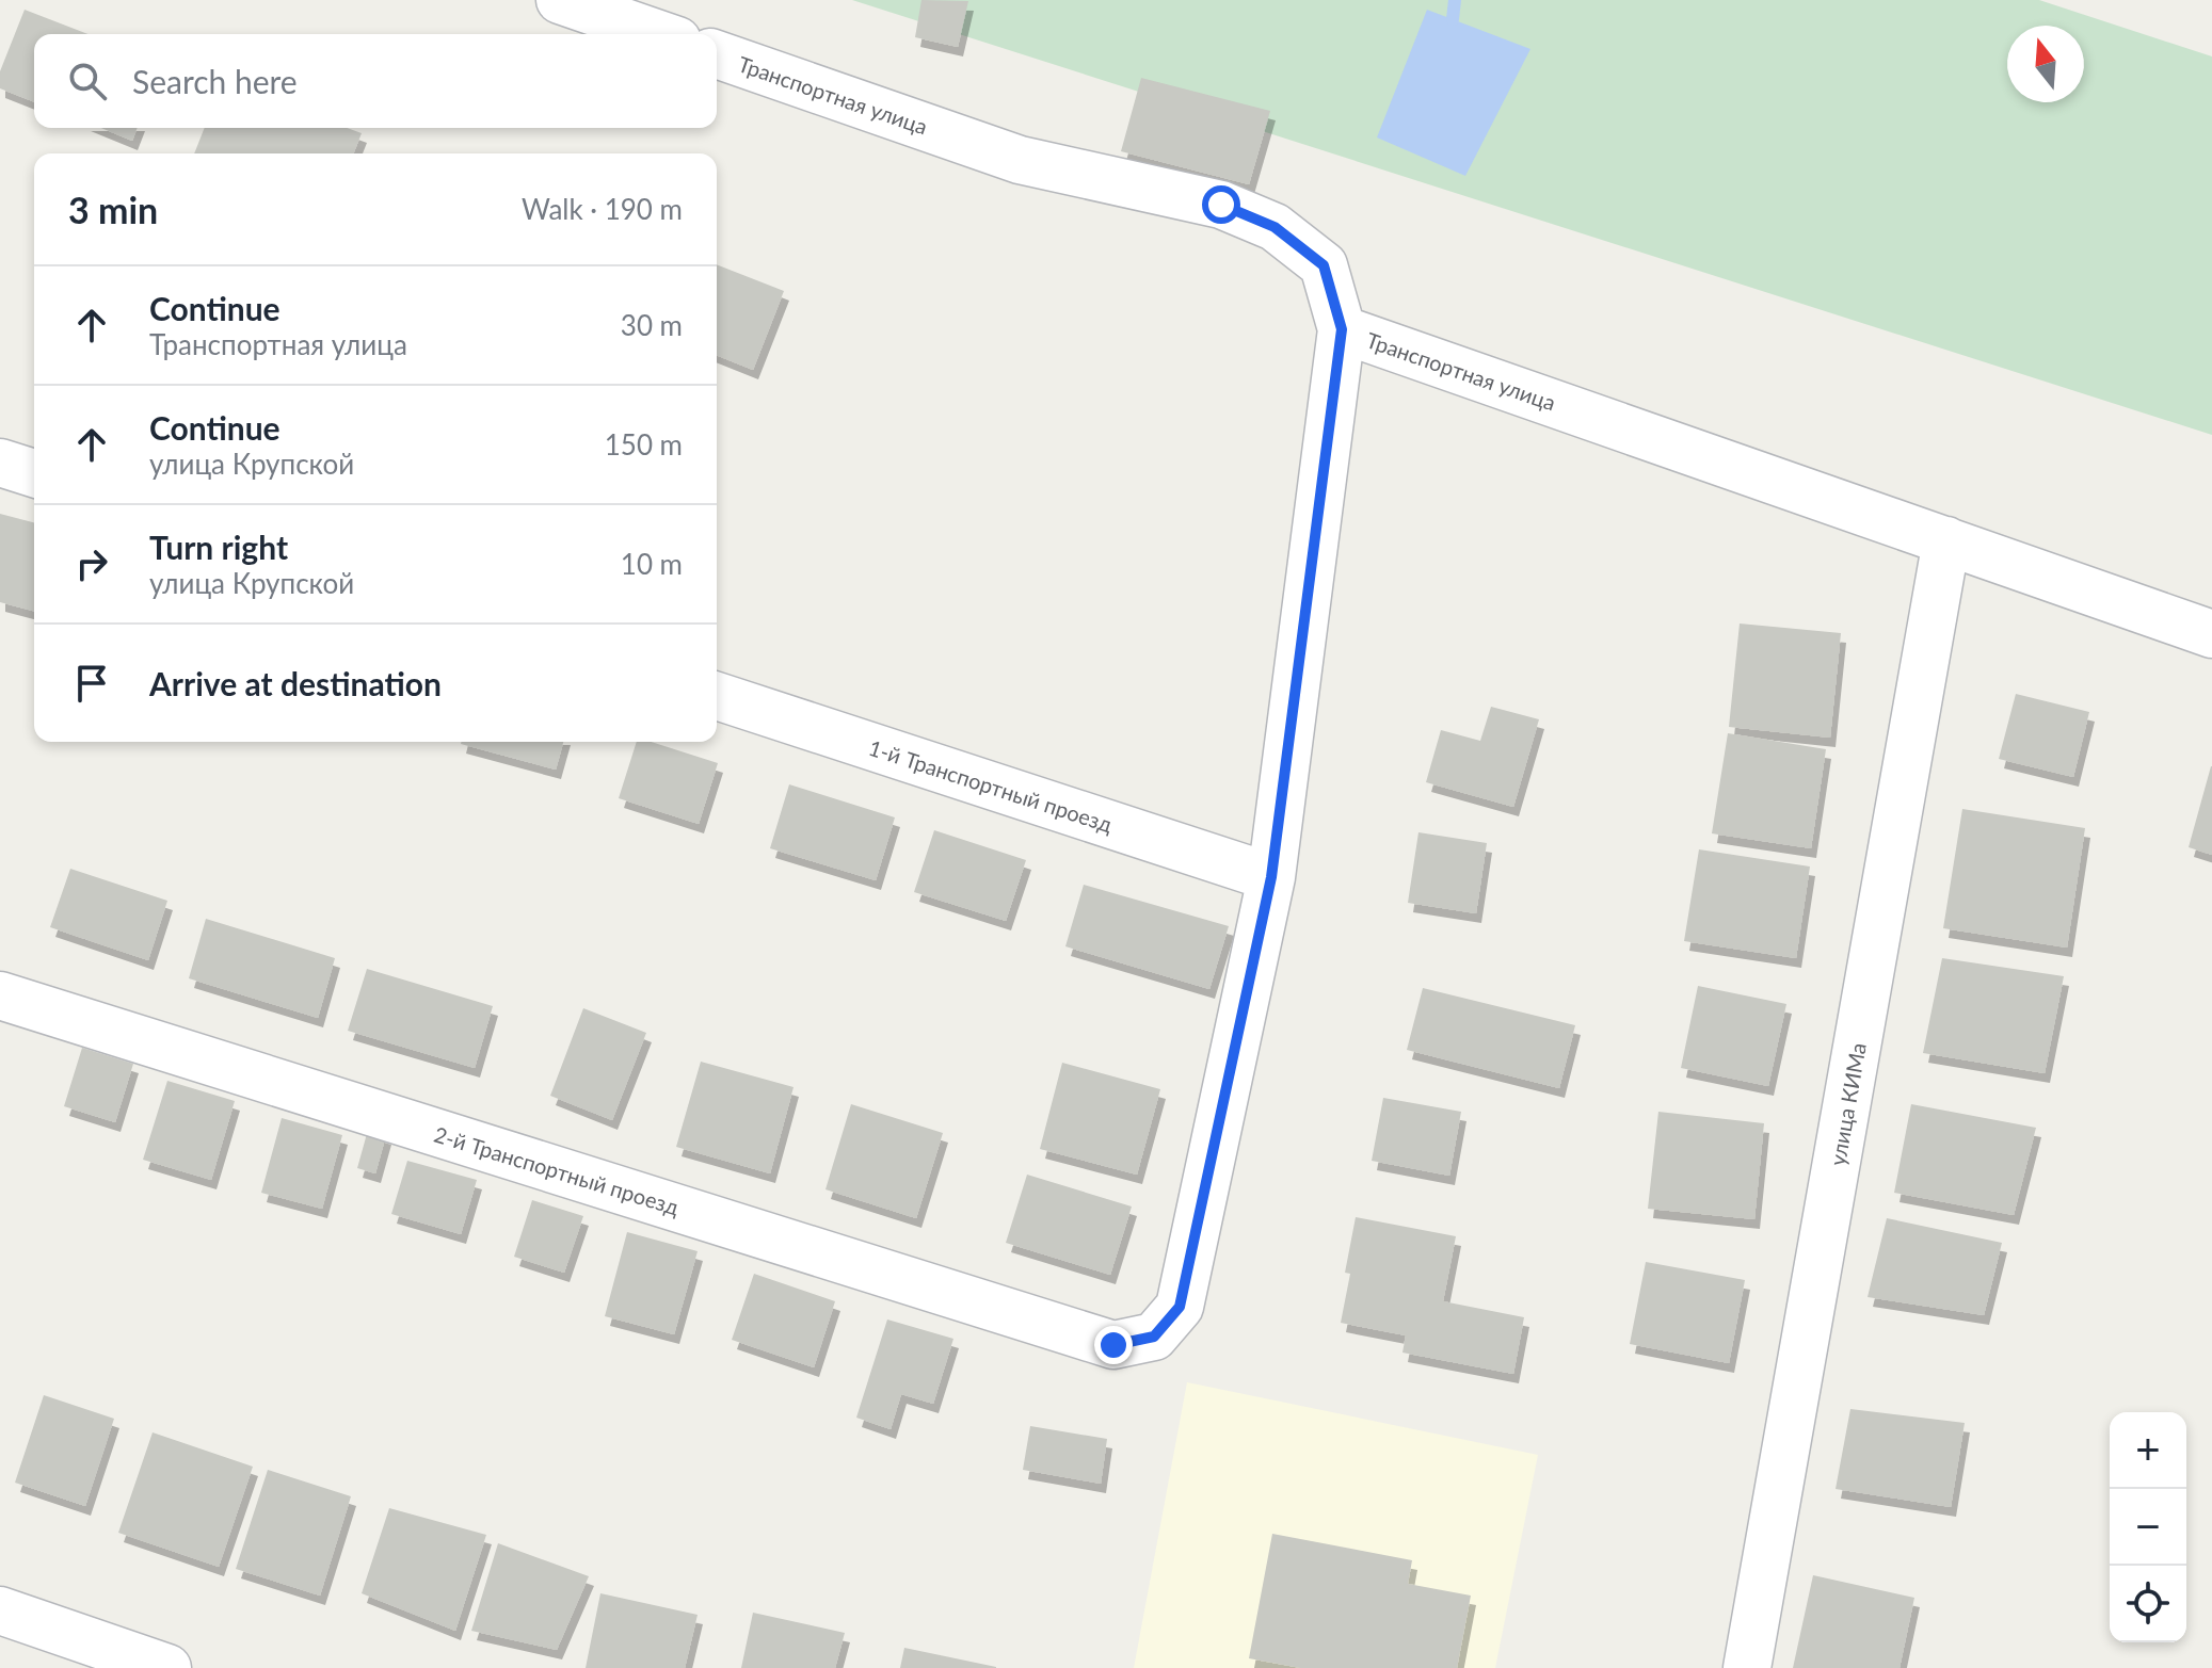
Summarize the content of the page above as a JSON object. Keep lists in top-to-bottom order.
{
  "streets": {
    "street": [
      "Транспортная улица",
      "1-й Транспортный проезд",
      "улица КИМа",
      "2-й Транспортный проезд"
    ]
  },
  "crossings": [
    ["Транспортная улица", "улица КИМа"],
    ["1-й Транспортный проезд", "2-й Транспортный проезд"]
  ],
  "north": "top",
  "page": {
    "search": "Search here",
    "heading": ["3 min", "Walk · 190 m"],
    "list": [
      ["Continue", "Транспортная улица", "30 m"],
      ["Continue", "улица Крупской", "150 m"],
      ["Turn right", "улица Крупской", "10 m"],
      "Arrive at destination"
    ],
    "map_buttons": ["+", "−"]
  }
}
